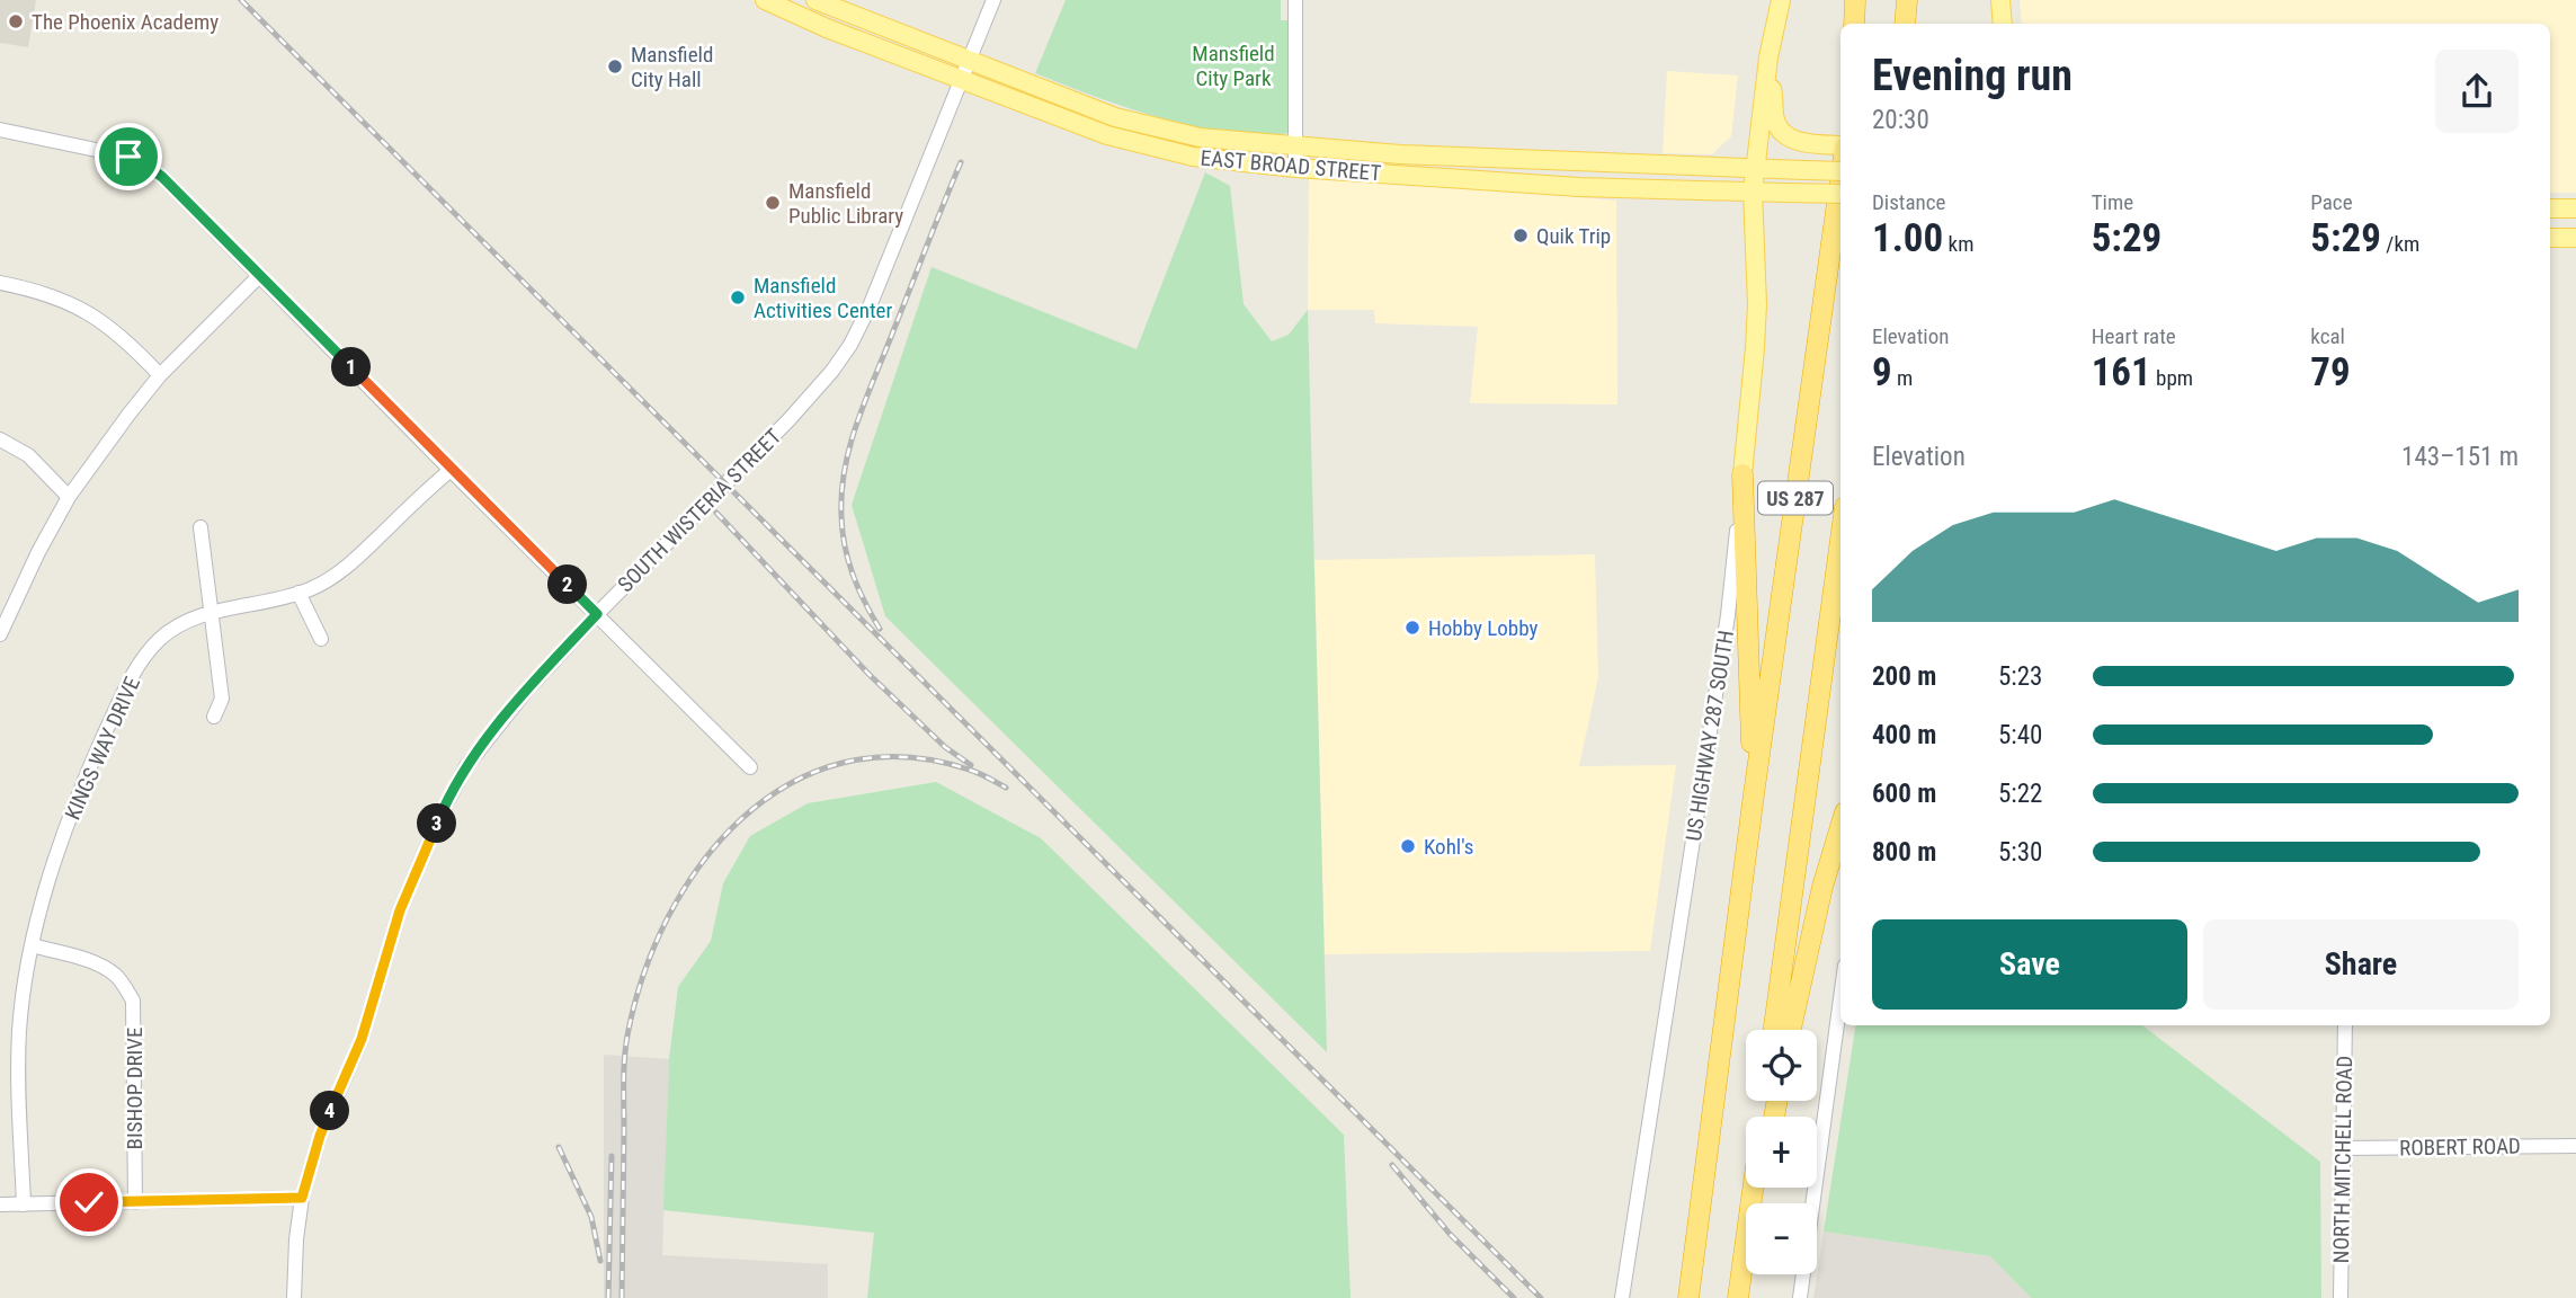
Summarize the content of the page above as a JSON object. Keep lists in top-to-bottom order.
{
  "streets": {
    "highway": ["US 287"],
    "main road": ["EAST BROAD STREET", "US HIGHWAY 287 SOUTH"],
    "street": [
      "SOUTH WISTERIA STREET",
      "KINGS WAY DRIVE",
      "BISHOP DRIVE",
      "ROBERT ROAD",
      "NORTH MITCHELL ROAD"
    ]
  },
  "crossings": [
    ["EAST BROAD STREET", "SOUTH WISTERIA STREET"],
    ["EAST BROAD STREET", "US HIGHWAY 287 SOUTH"],
    ["KINGS WAY DRIVE", "BISHOP DRIVE"],
    ["ROBERT ROAD", "NORTH MITCHELL ROAD"]
  ],
  "parks": ["Mansfield City Park"],
  "places": [
    "The Phoenix Academy",
    "Mansfield City Hall",
    "Mansfield Public Library",
    "Quik Trip",
    "Mansfield Activities Center",
    "Hobby Lobby",
    "Kohl's"
  ],
  "page": {
    "heading": ["Evening run", "20:30"],
    "stats": [
      ["Distance", "1.00 km"],
      ["Time", "5:29"],
      ["Pace", "5:29 /km"],
      ["Elevation", "9 m"],
      ["Heart rate", "161 bpm"],
      ["kcal", "79"]
    ],
    "pins": [
      "1",
      "2",
      "3",
      "4"
    ],
    "chart": ["Elevation", "143–151 m"],
    "list": [
      {
        "name": "200 m",
        "note": "5:23"
      },
      {
        "name": "400 m",
        "note": "5:40"
      },
      {
        "name": "600 m",
        "note": "5:22"
      },
      {
        "name": "800 m",
        "note": "5:30"
      }
    ],
    "buttons": ["Save", "Share"],
    "map_buttons": ["+", "−"]
  }
}
